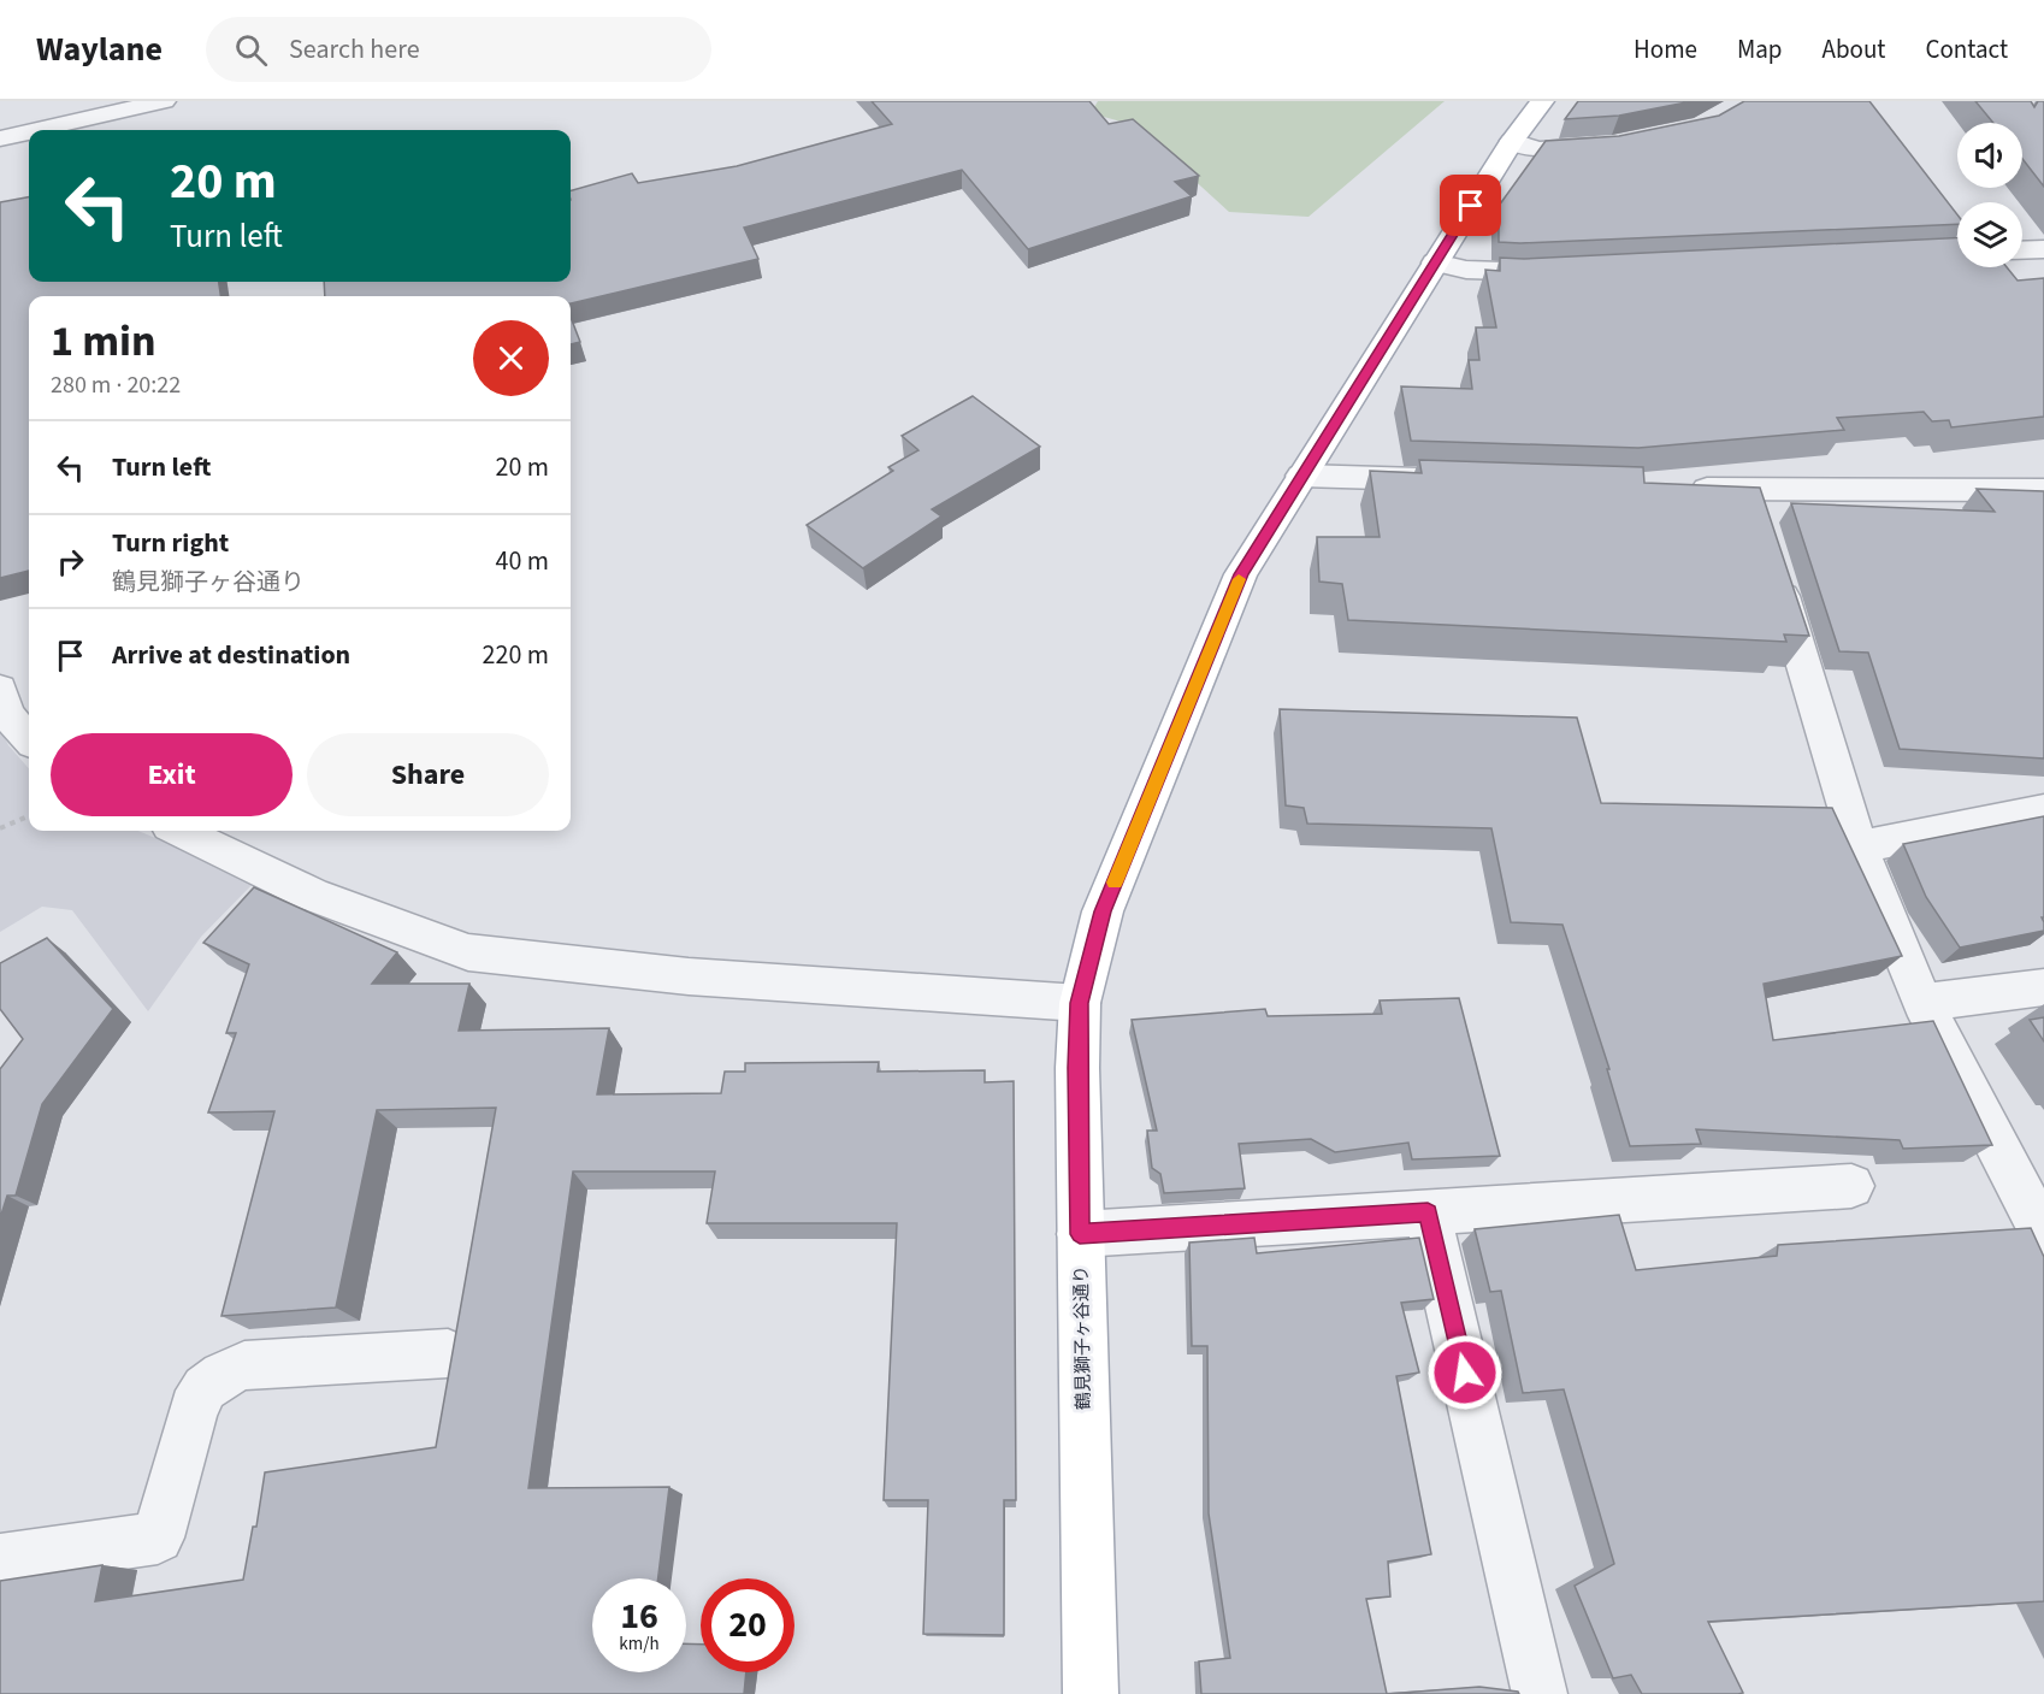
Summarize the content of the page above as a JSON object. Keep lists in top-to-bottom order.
{
  "streets": {
    "main road": ["鶴見獅子ヶ谷通り"]
  },
  "page": {
    "header": "Waylane",
    "search": "Search here",
    "nav": [
      "Home",
      "Map",
      "About",
      "Contact"
    ],
    "turn": ["20 m", "Turn left"],
    "heading": ["1 min", "280 m · 20:22"],
    "list": [
      {
        "name": "Turn left",
        "value": "20 m"
      },
      {
        "name": "Turn right",
        "note": "鶴見獅子ヶ谷通り",
        "value": "40 m"
      },
      {
        "name": "Arrive at destination",
        "value": "220 m"
      }
    ],
    "buttons": ["Exit", "Share"],
    "speed": "16 km/h",
    "limit": "20"
  }
}
